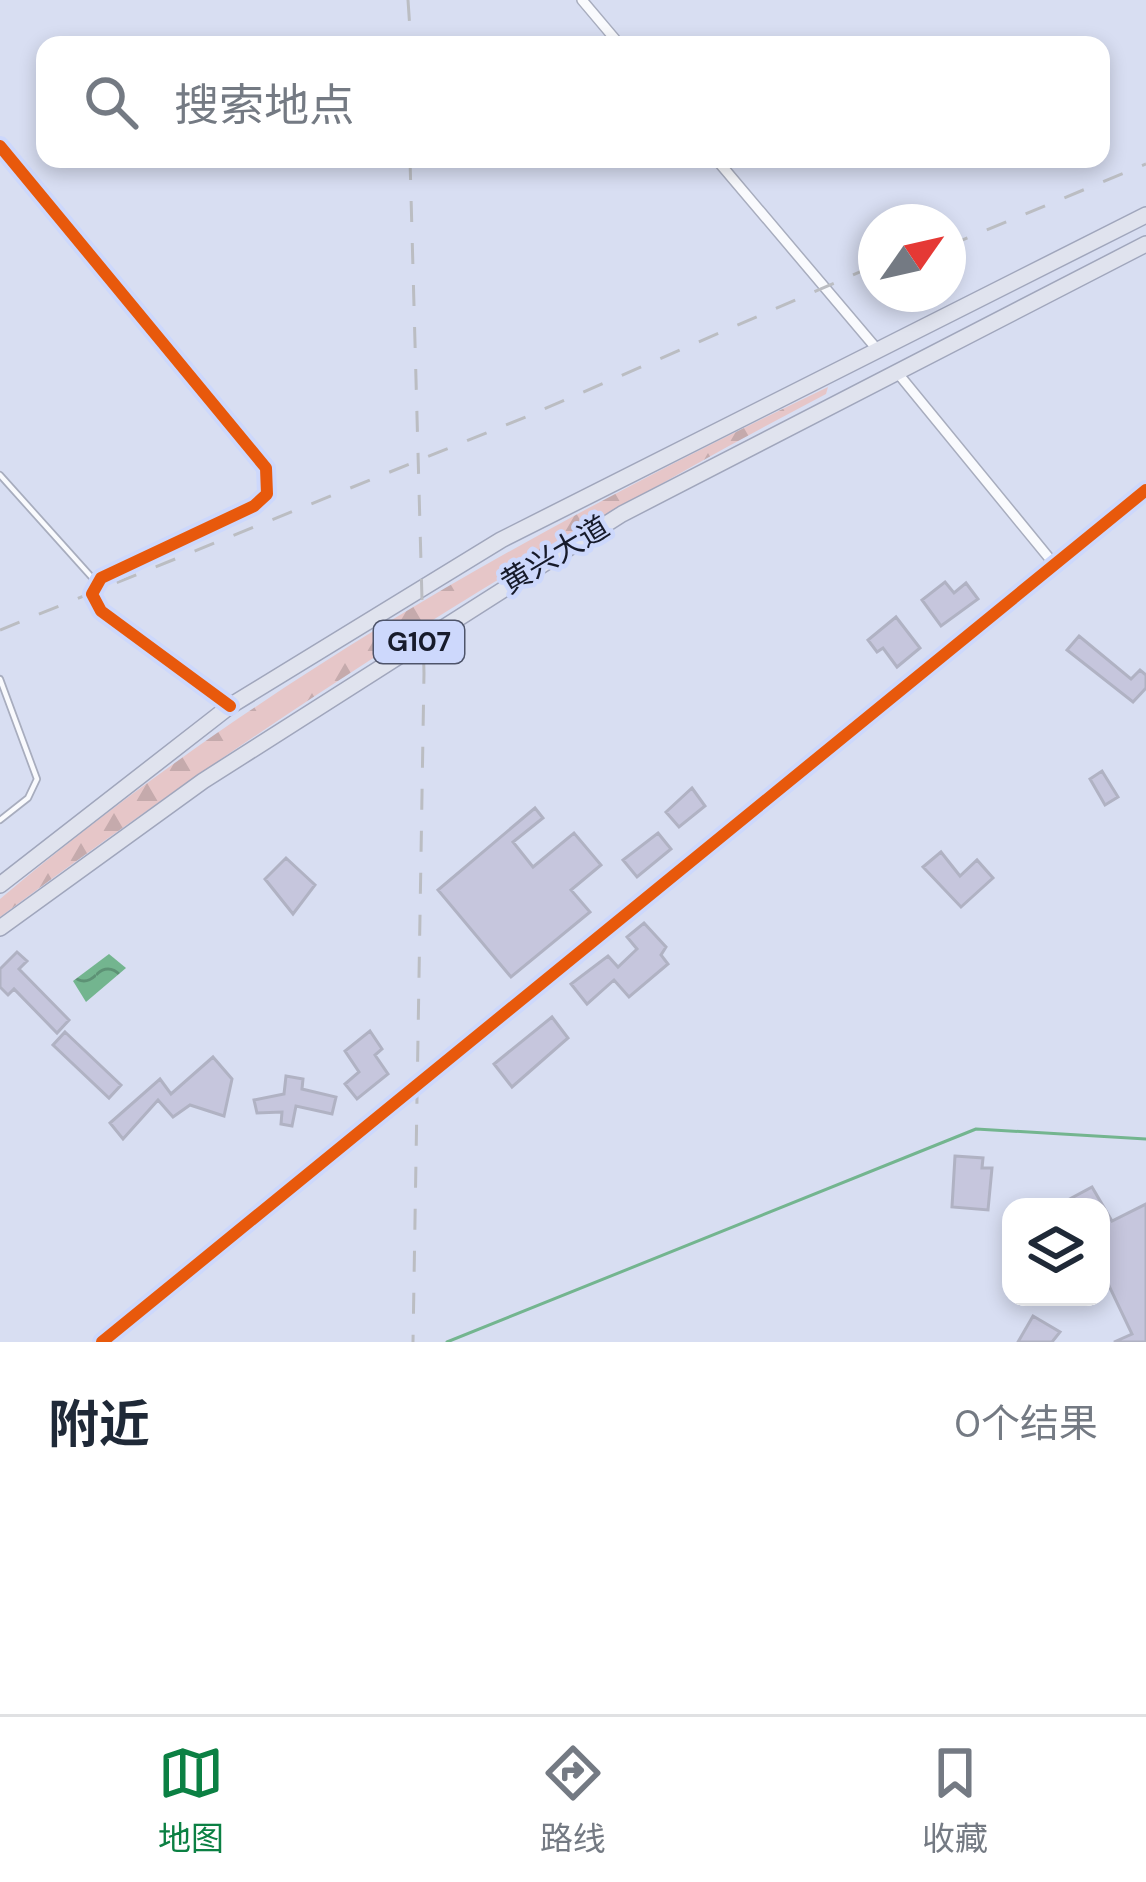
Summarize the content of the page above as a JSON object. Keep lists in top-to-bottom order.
{
  "streets": {
    "highway": ["黄兴大道", "G107"]
  },
  "north": "top right",
  "page": {
    "search": "搜索地点",
    "heading": ["附近", "0个结果"],
    "nav": ["地图", "路线", "收藏"]
  }
}
